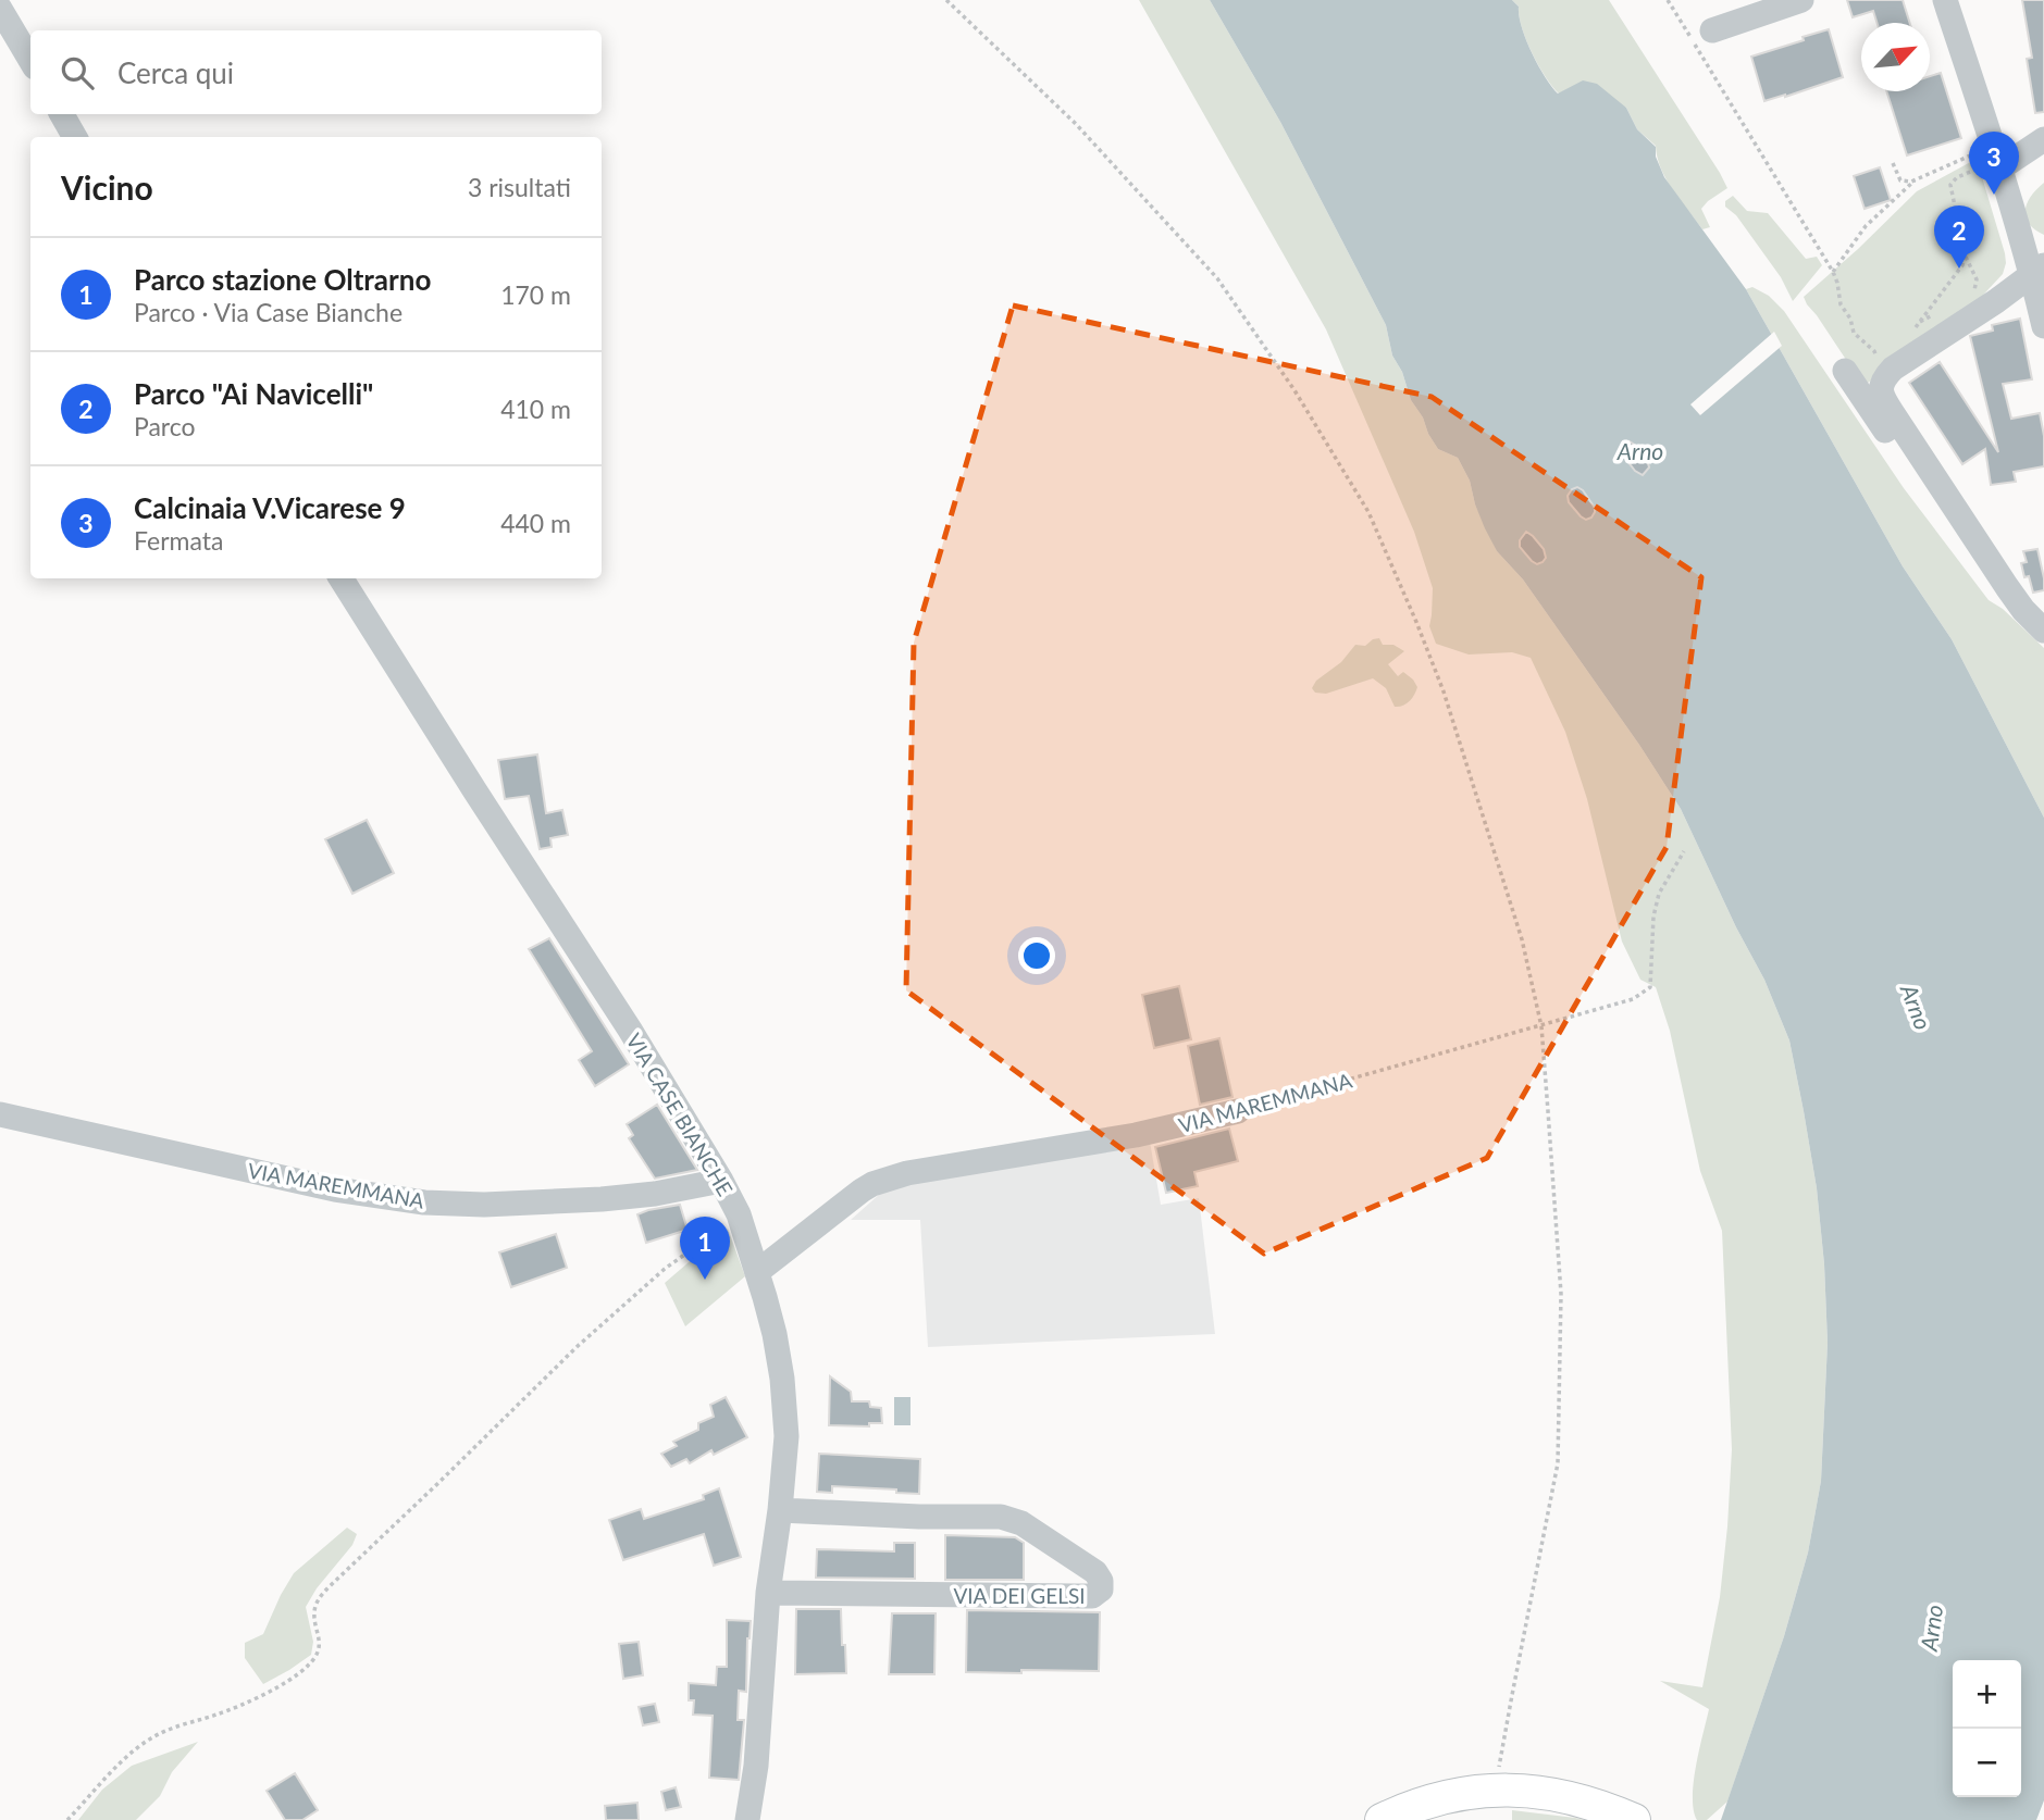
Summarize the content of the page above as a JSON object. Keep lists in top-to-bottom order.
{
  "streets": {
    "street": ["VIA MAREMMANA", "VIA CASE BIANCHE", "VIA DEI GELSI"]
  },
  "crossings": [
    ["VIA MAREMMANA", "VIA CASE BIANCHE"],
    ["VIA CASE BIANCHE", "VIA DEI GELSI"]
  ],
  "water": ["Arno"],
  "north": "top right",
  "page": {
    "search": "Cerca qui",
    "pins": ["3", "2", "1"],
    "heading": ["Vicino", "3 risultati"],
    "list": [
      {
        "mark": "1",
        "name": "Parco stazione Oltrarno",
        "note": "Parco · Via Case Bianche",
        "value": "170 m"
      },
      {
        "mark": "2",
        "name": "Parco \"Ai Navicelli\"",
        "note": "Parco",
        "value": "410 m"
      },
      {
        "mark": "3",
        "name": "Calcinaia V.Vicarese 9",
        "note": "Fermata",
        "value": "440 m"
      }
    ],
    "map_buttons": ["+", "−"]
  }
}
